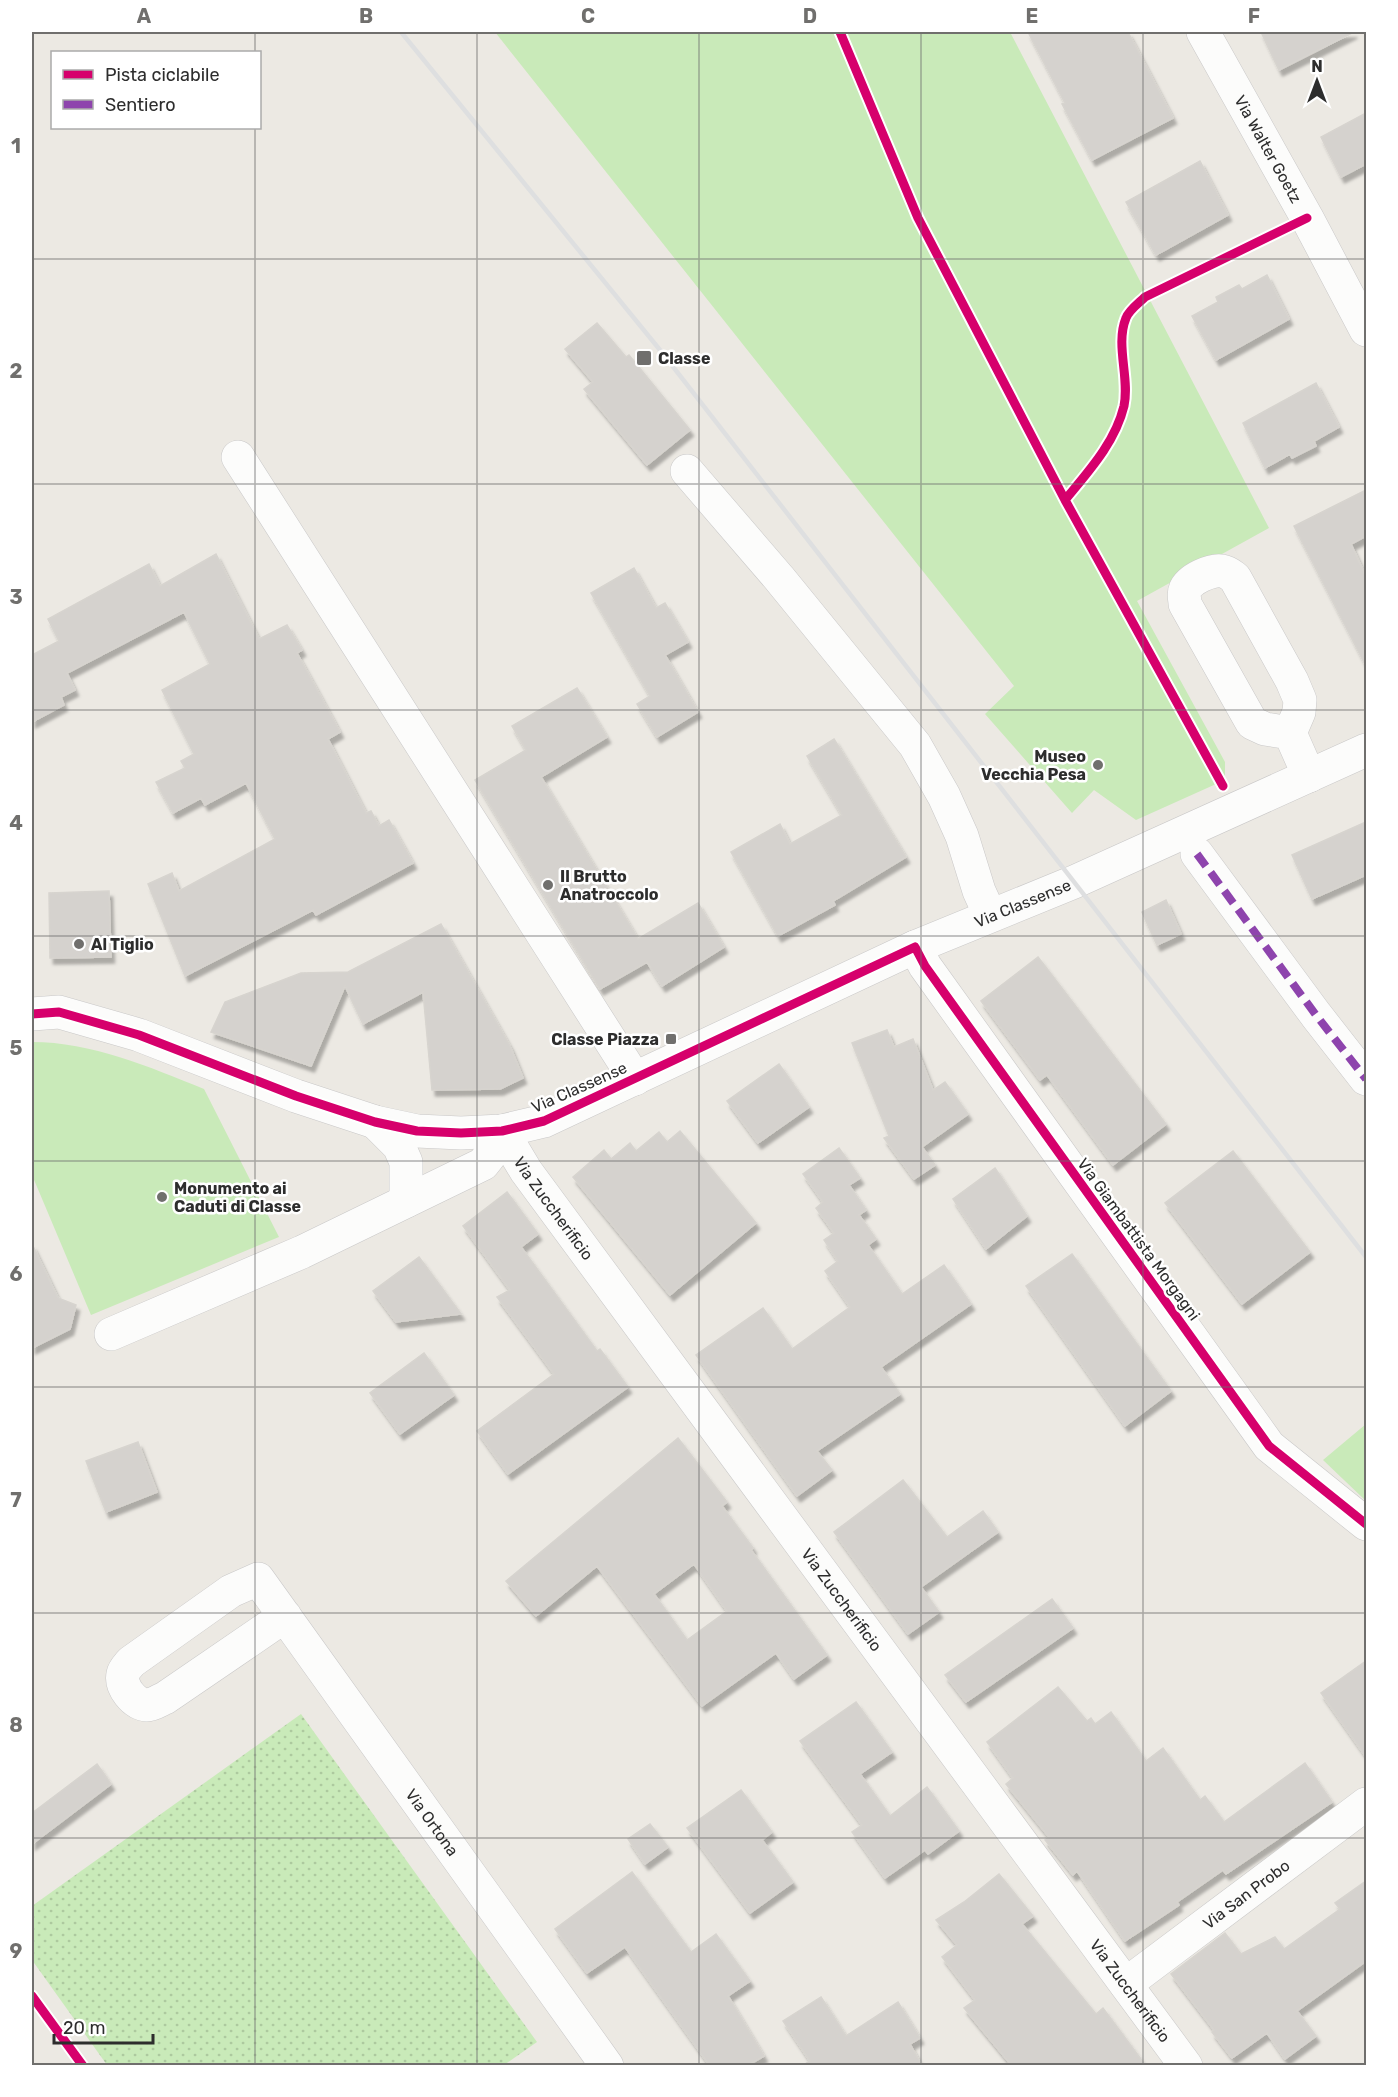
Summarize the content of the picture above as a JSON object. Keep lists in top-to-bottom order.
{
  "streets": {
    "street": [
      "Via Walter Goetz",
      "Via Classense",
      "Via Zuccherificio",
      "Via Giambattista Morgagni",
      "Via Ortona",
      "Via San Probo"
    ]
  },
  "crossings": [
    ["Via Classense", "Via Zuccherificio"],
    ["Via Classense", "Via Giambattista Morgagni"],
    ["Via Zuccherificio", "Via San Probo"]
  ],
  "places": {
    "transit": ["Classe", "Classe Piazza"],
    "other": [
      "Museo Vecchia Pesa",
      "Il Brutto Anatroccolo",
      "Al Tiglio",
      "Monumento ai Caduti di Classe"
    ]
  },
  "legend": ["Pista ciclabile", "Sentiero"],
  "scale_bar": "20 m",
  "north": "top",
  "grid": {
    "columns": [
      "A",
      "B",
      "C",
      "D",
      "E",
      "F"
    ],
    "rows": [
      "1",
      "2",
      "3",
      "4",
      "5",
      "6",
      "7",
      "8",
      "9"
    ]
  }
}
